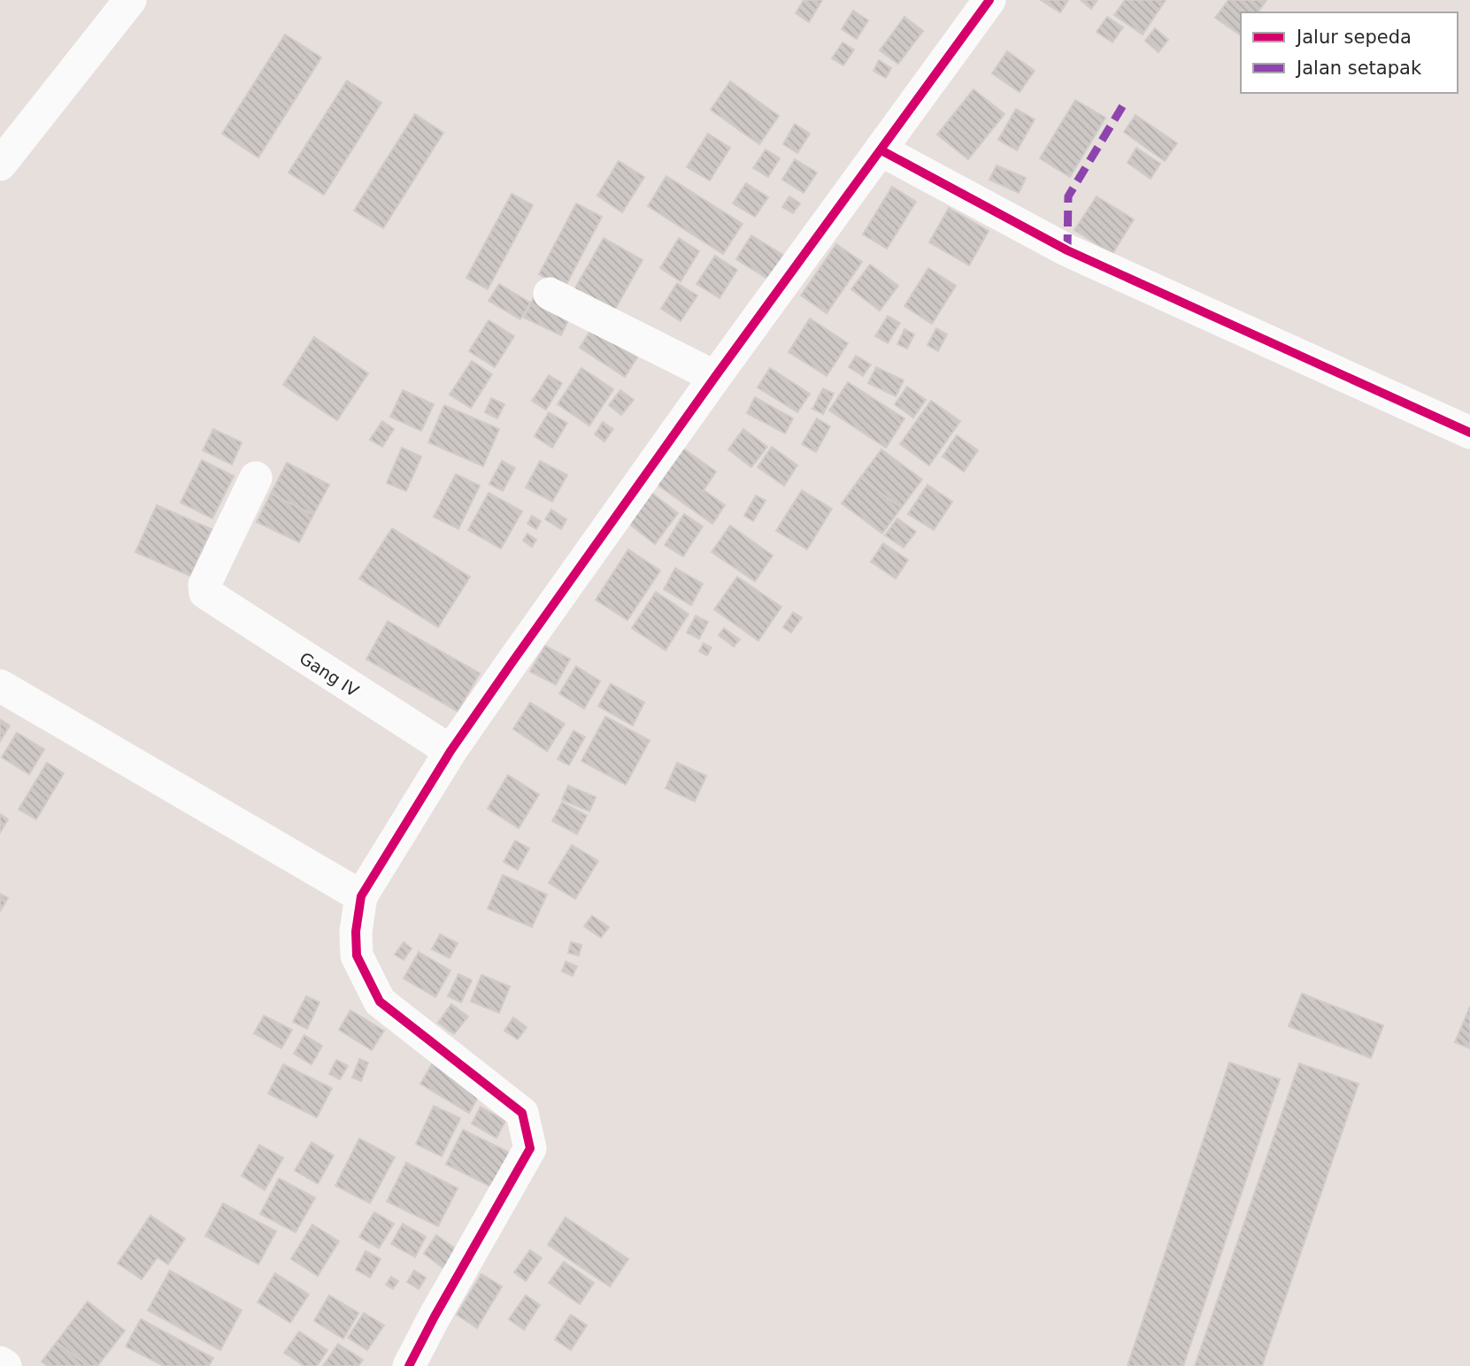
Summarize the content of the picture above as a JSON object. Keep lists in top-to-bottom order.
{
  "streets": {
    "street": ["Gang IV"]
  },
  "legend": ["Jalur sepeda", "Jalan setapak"]
}
